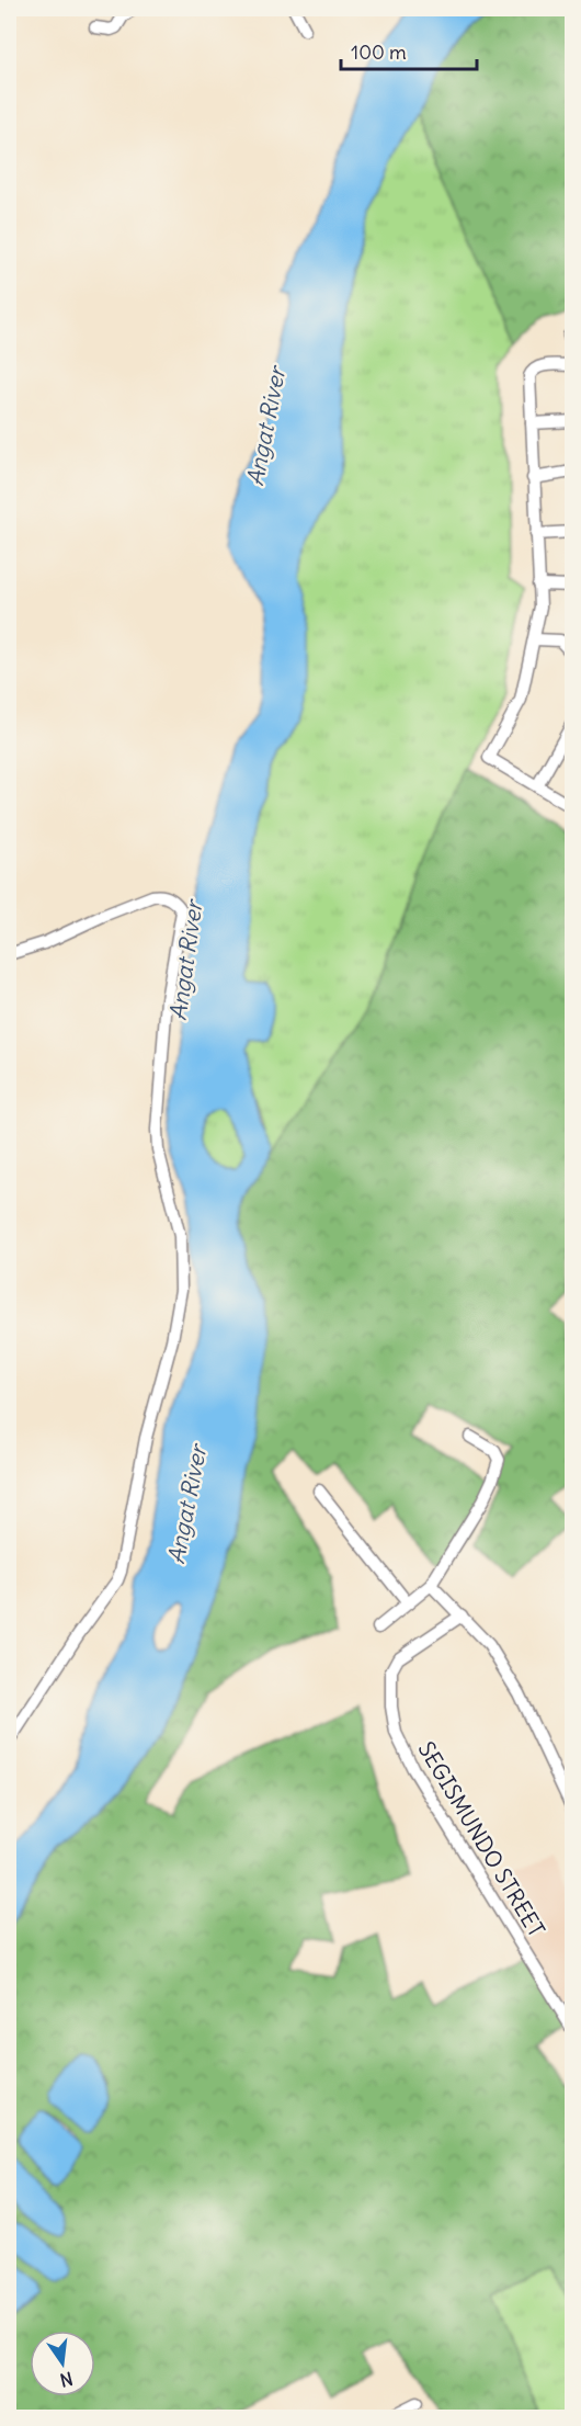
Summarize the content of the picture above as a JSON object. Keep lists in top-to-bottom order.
{
  "streets": {
    "street": ["SEGISMUNDO STREET"]
  },
  "water": ["Angat River"],
  "scale_bar": "100 m",
  "north": "bottom"
}
